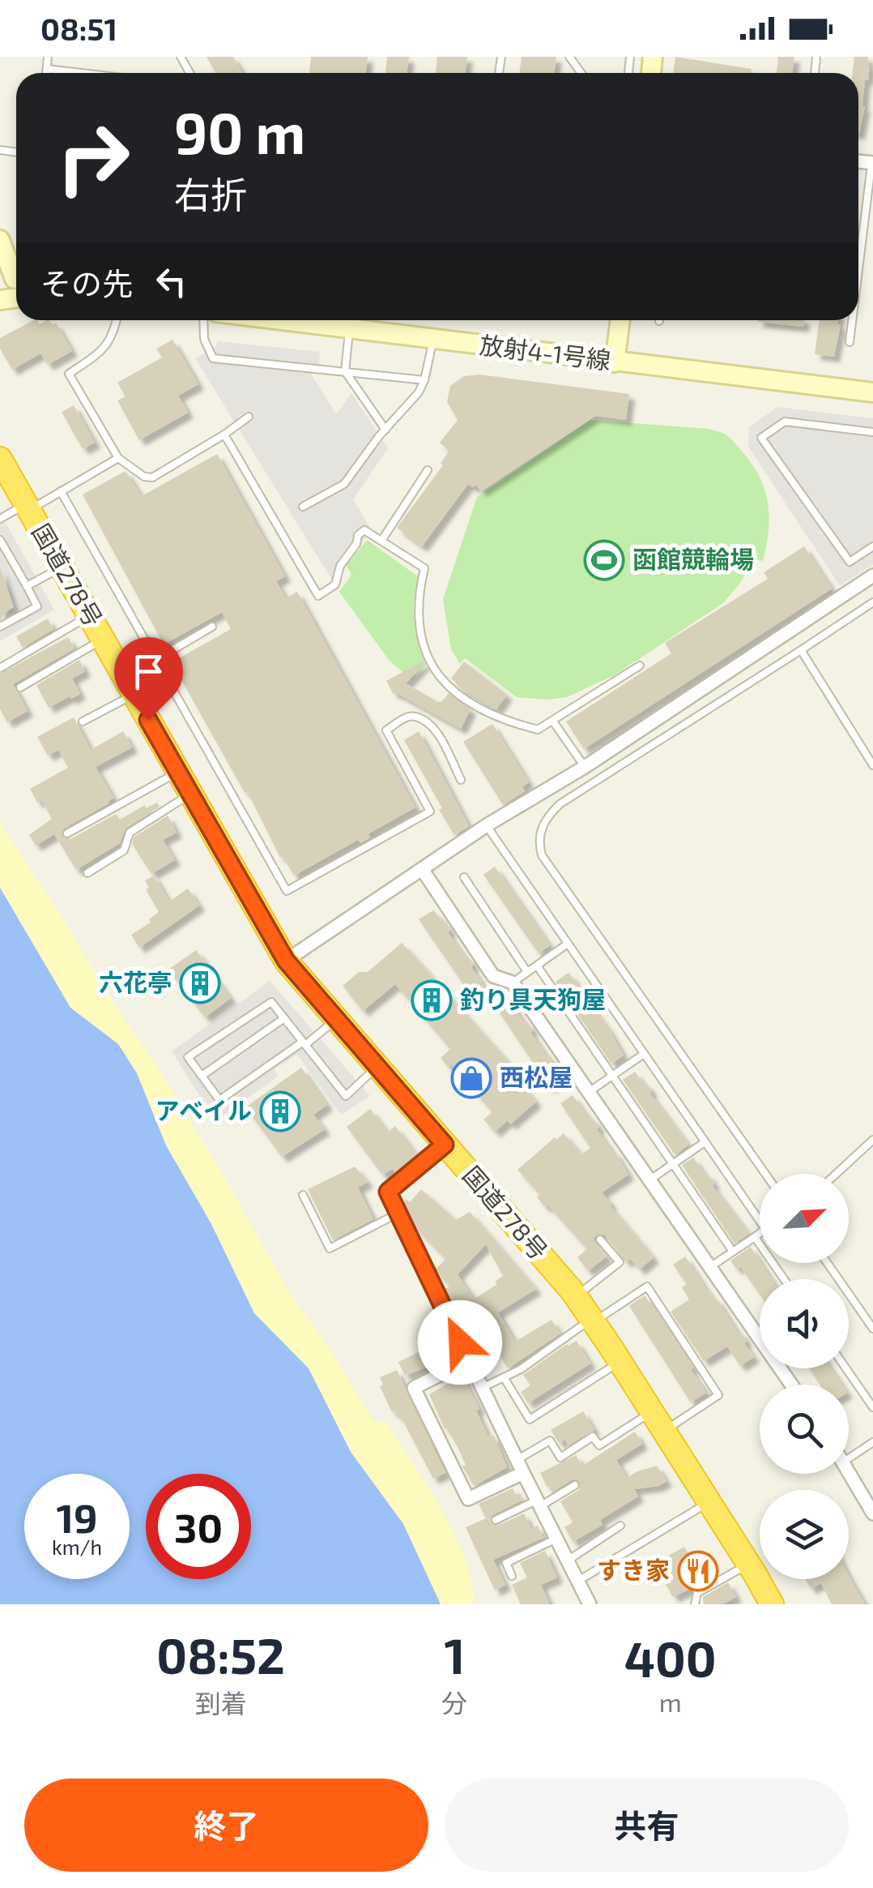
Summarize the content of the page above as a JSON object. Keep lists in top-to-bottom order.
{
  "streets": {
    "highway": ["国道278号"],
    "street": ["放射4-1号線"]
  },
  "places": {
    "sports": ["函館競輪場"],
    "building": ["六花亭", "釣り具天狗屋", "アベイル"],
    "shop": ["西松屋"],
    "restaurant": ["すき家"]
  },
  "north": "top right",
  "page": {
    "status": "08:51",
    "turn": ["90 m", "右折"],
    "then": "その先",
    "speed": "19 km/h",
    "limit": "30",
    "eta": [
      "08:52",
      "到着",
      "1",
      "分",
      "400",
      "m"
    ],
    "buttons": ["終了", "共有"]
  }
}
